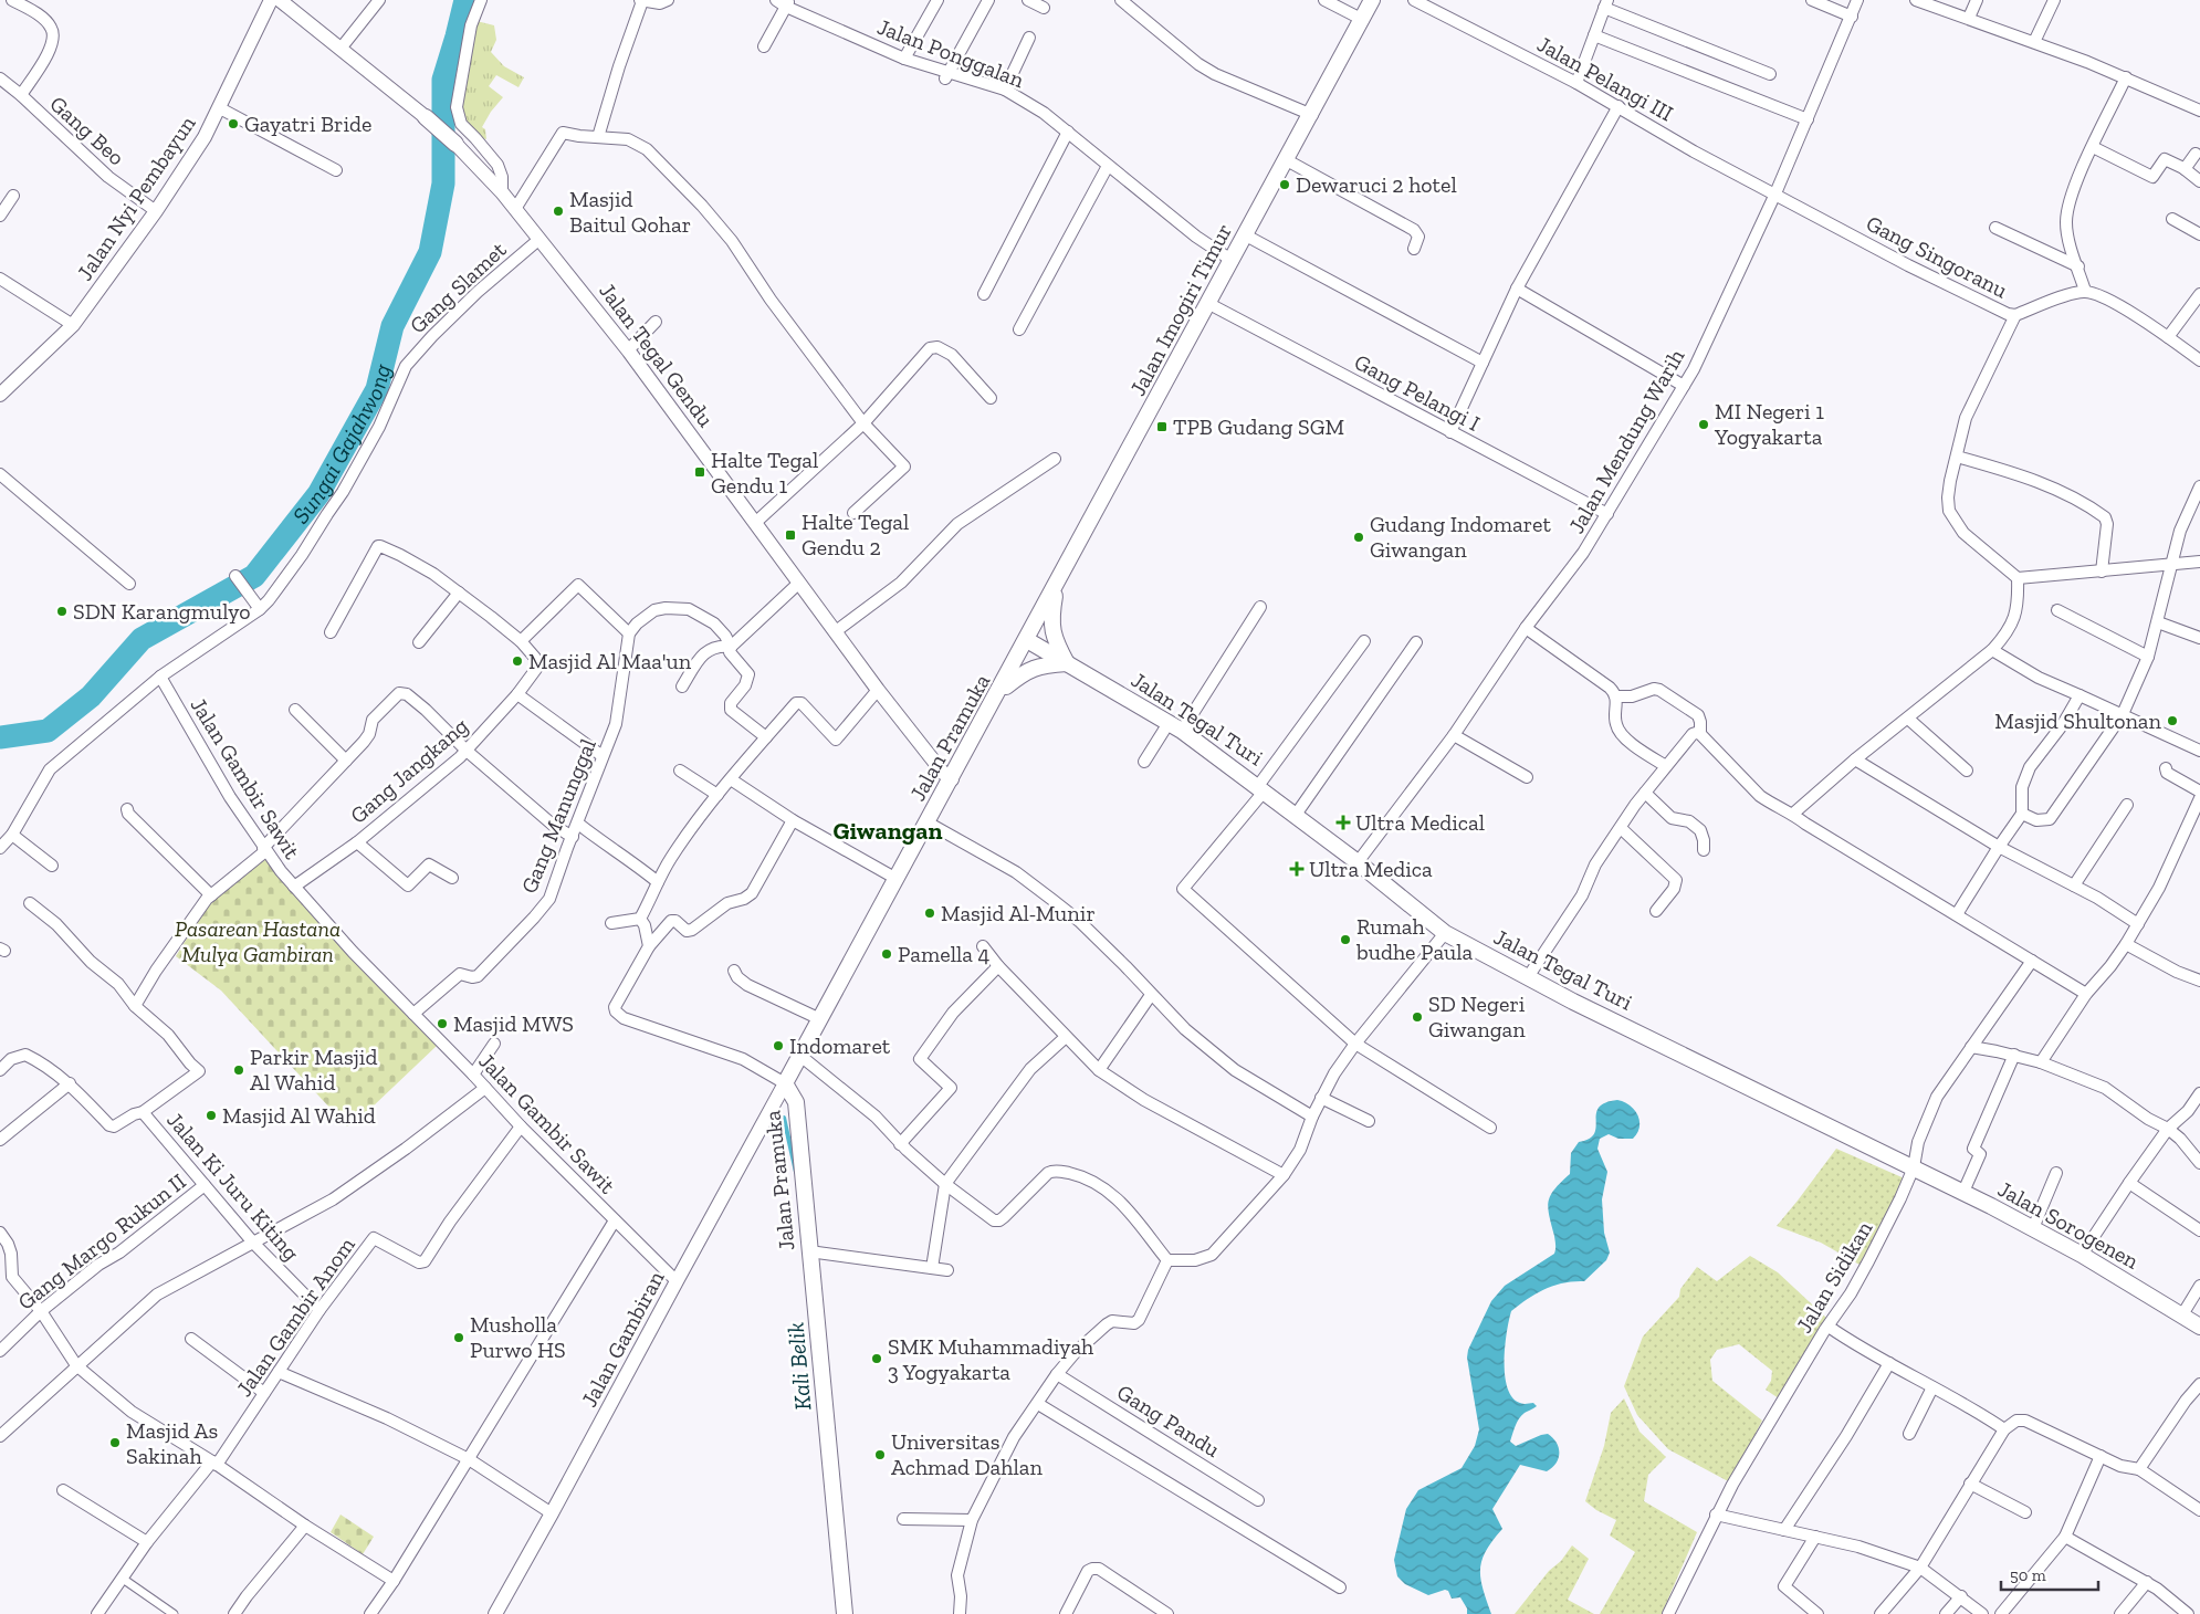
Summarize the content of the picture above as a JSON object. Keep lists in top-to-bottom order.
{
  "streets": {
    "main road": [
      "Jalan Imogiri Timur",
      "Jalan Tegal Gendu",
      "Jalan Tegal Turi",
      "Jalan Pramuka",
      "Jalan Sorogenen"
    ],
    "street": [
      "Jalan Ponggalan",
      "Jalan Pelangi III",
      "Gang Beo",
      "Jalan Nyi Pembayun",
      "Gang Singoranu",
      "Gang Slamet",
      "Gang Pelangi I",
      "Jalan Mendung Warih",
      "Gang Jangkang",
      "Jalan Gambir Sawit",
      "Gang Manunggal",
      "Jalan Ki Juru Kiting",
      "Gang Margo Rukun II",
      "Jalan Sidikan",
      "Jalan Gambir Anom",
      "Jalan Gambiran",
      "Gang Pandu"
    ]
  },
  "crossings": [
    ["Jalan Ponggalan", "Jalan Imogiri Timur"],
    ["Jalan Pelangi III", "Gang Singoranu"],
    ["Jalan Pelangi III", "Jalan Mendung Warih"],
    ["Gang Beo", "Jalan Nyi Pembayun"],
    ["Gang Singoranu", "Jalan Mendung Warih"],
    ["Gang Slamet", "Jalan Tegal Gendu"],
    ["Jalan Imogiri Timur", "Gang Pelangi I"],
    ["Jalan Imogiri Timur", "Jalan Tegal Turi"],
    ["Jalan Imogiri Timur", "Jalan Pramuka"],
    ["Jalan Tegal Gendu", "Jalan Pramuka"],
    ["Gang Pelangi I", "Jalan Mendung Warih"],
    ["Jalan Mendung Warih", "Jalan Tegal Turi"],
    ["Jalan Tegal Turi", "Jalan Pramuka"],
    ["Jalan Tegal Turi", "Jalan Sorogenen"],
    ["Jalan Tegal Turi", "Jalan Sidikan"],
    ["Jalan Pramuka", "Jalan Gambiran"],
    ["Gang Jangkang", "Jalan Gambir Sawit"],
    ["Jalan Gambir Sawit", "Gang Manunggal"],
    ["Jalan Gambir Sawit", "Jalan Gambir Anom"],
    ["Jalan Gambir Sawit", "Jalan Gambiran"],
    ["Jalan Ki Juru Kiting", "Gang Margo Rukun II"],
    ["Jalan Ki Juru Kiting", "Jalan Gambir Anom"],
    ["Jalan Sorogenen", "Jalan Sidikan"]
  ],
  "districts": ["Giwangan"],
  "water": ["Sungai Gajahwong", "Kali Belik"],
  "parks": ["Pasarean Hastana Mulya Gambiran"],
  "places": {
    "other": [
      "Gayatri Bride",
      "Dewaruci 2 hotel",
      "Masjid Baitul Qohar",
      "MI Negeri 1 Yogyakarta",
      "Gudang Indomaret Giwangan",
      "SDN Karangmulyo",
      "Masjid Al Maa'un",
      "Masjid Shultonan",
      "Masjid Al-Munir",
      "Rumah budhe Paula",
      "Pamella 4",
      "SD Negeri Giwangan",
      "Masjid MWS",
      "Indomaret",
      "Parkir Masjid Al Wahid",
      "Masjid Al Wahid",
      "Musholla Purwo HS",
      "SMK Muhammadiyah 3 Yogyakarta",
      "Masjid As Sakinah",
      "Universitas Achmad Dahlan"
    ],
    "transit": ["TPB Gudang SGM", "Halte Tegal Gendu 1", "Halte Tegal Gendu 2"],
    "health": ["Ultra Medical", "Ultra Medica"]
  },
  "scale_bar": "50 m"
}
